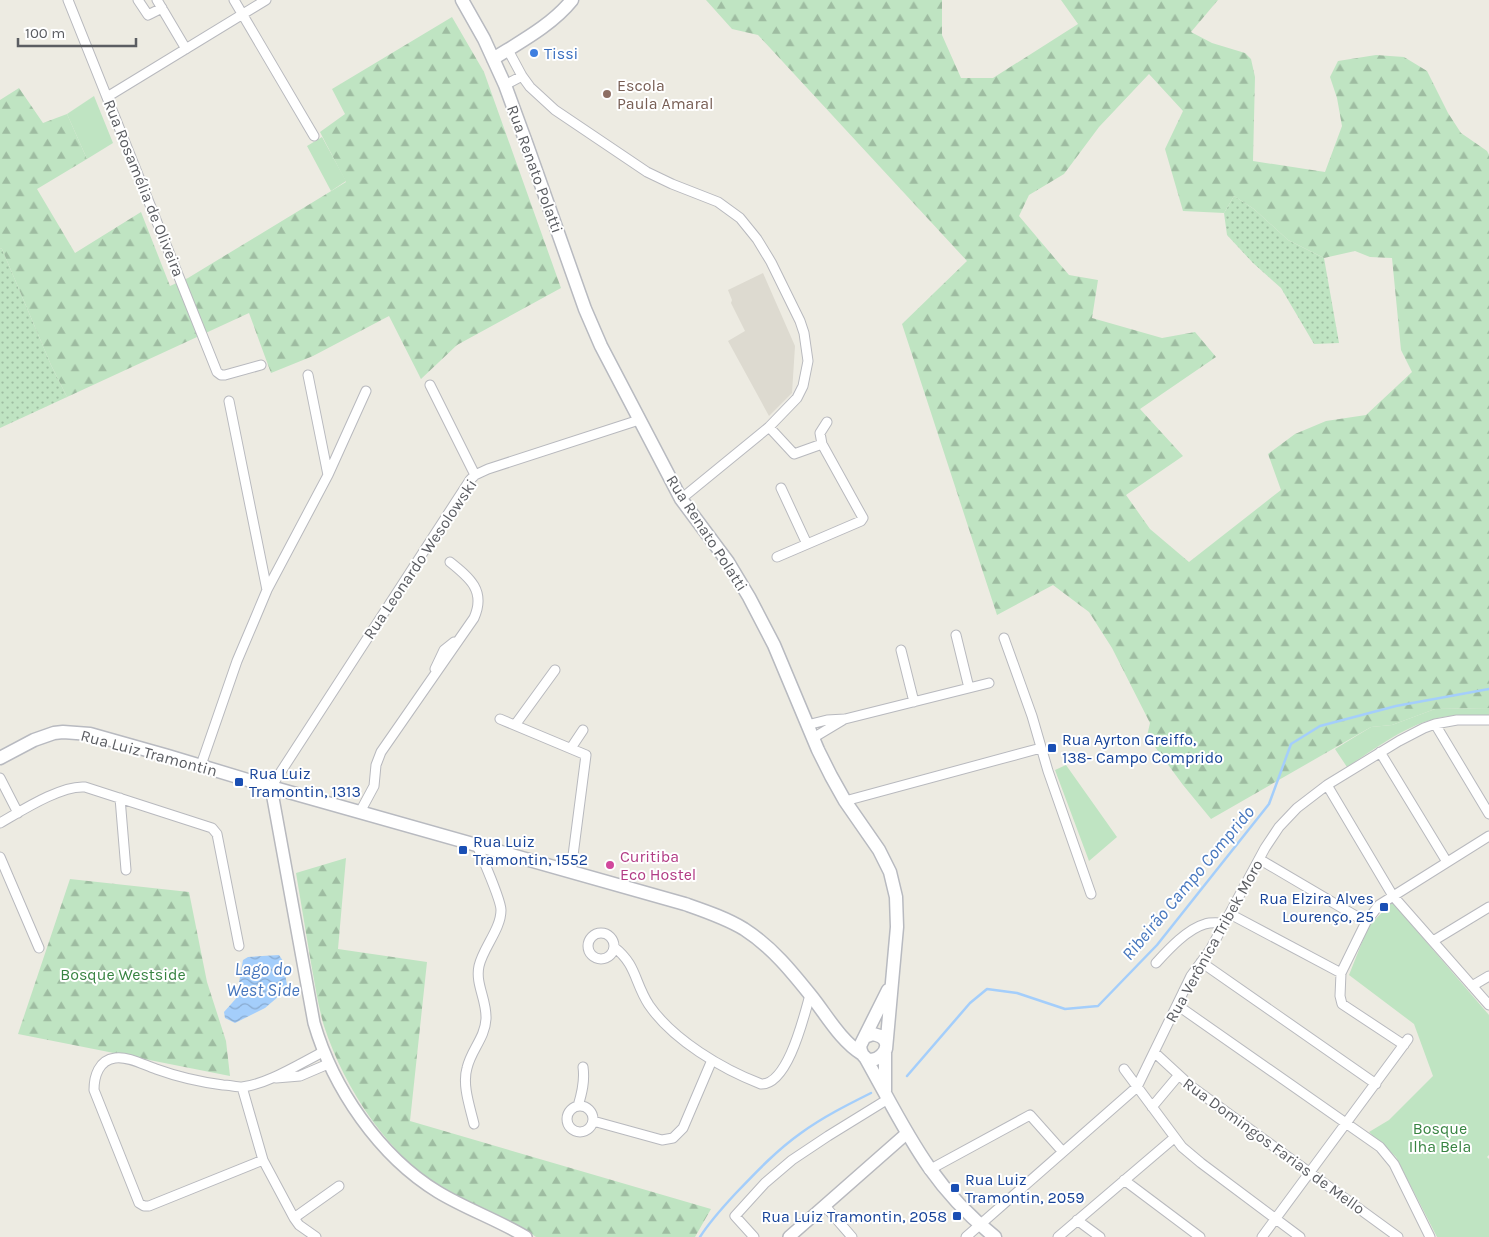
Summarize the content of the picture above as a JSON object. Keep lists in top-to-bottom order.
{
  "streets": {
    "main road": ["Rua Renato Polatti", "Rua Luiz Tramontin"],
    "street": [
      "Rua Rosamélia de Oliveira",
      "Rua Leonardo Wesolowski",
      "Rua Verônica Tribek Moro",
      "Rua Domingos Farias de Mello"
    ]
  },
  "crossings": [
    ["Rua Renato Polatti", "Rua Leonardo Wesolowski"],
    ["Rua Renato Polatti", "Rua Luiz Tramontin"],
    ["Rua Leonardo Wesolowski", "Rua Luiz Tramontin"],
    ["Rua Luiz Tramontin", "Rua Verônica Tribek Moro"],
    ["Rua Verônica Tribek Moro", "Rua Domingos Farias de Mello"]
  ],
  "water": ["Ribeirão Campo Comprido", "Lago do West Side"],
  "parks": ["Bosque Westside", "Bosque Ilha Bela"],
  "places": {
    "other": ["Tissi", "Escola Paula Amaral", "Curitiba Eco Hostel"],
    "transit": [
      "Rua Ayrton Greiffo, 138- Campo Comprido",
      "Rua Luiz Tramontin, 1313",
      "Rua Luiz Tramontin, 1552",
      "Rua Elzira Alves Lourenço, 25",
      "Rua Luiz Tramontin, 2059",
      "Rua Luiz Tramontin, 2058"
    ]
  },
  "scale_bar": "100 m"
}
